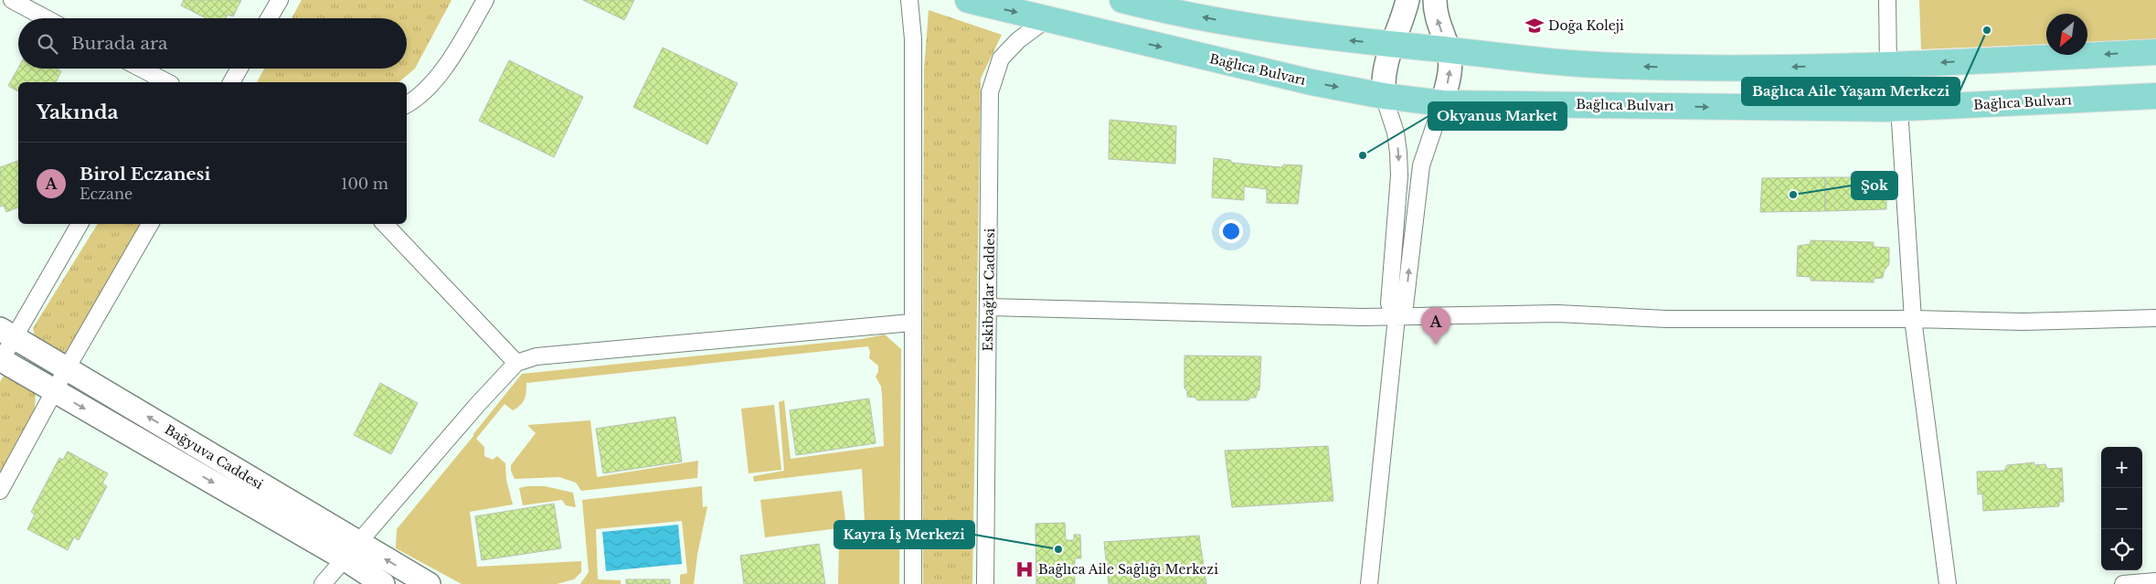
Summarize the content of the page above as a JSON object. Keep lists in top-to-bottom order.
{
  "streets": {
    "main road": ["Bağlıca Bulvarı"],
    "street": ["Eskibağlar Caddesi", "Bağyuva Caddesi"]
  },
  "crossings": [
    ["Bağlıca Bulvarı", "Eskibağlar Caddesi"]
  ],
  "places": {
    "school or university": ["Doğa Koleji"],
    "other": [
      "Bağlıca Aile Yaşam Merkezi",
      "Okyanus Market",
      "Şok",
      "Kayra İş Merkezi"
    ],
    "hospital": ["Bağlıca Aile Sağlığı Merkezi"]
  },
  "north": "bottom left",
  "page": {
    "search": "Burada ara",
    "heading": "Yakında",
    "list": [
      {
        "mark": "A",
        "name": "Birol Eczanesi",
        "note": "Eczane",
        "value": "100 m"
      }
    ],
    "pins": "A",
    "map_buttons": ["+", "−"]
  }
}
